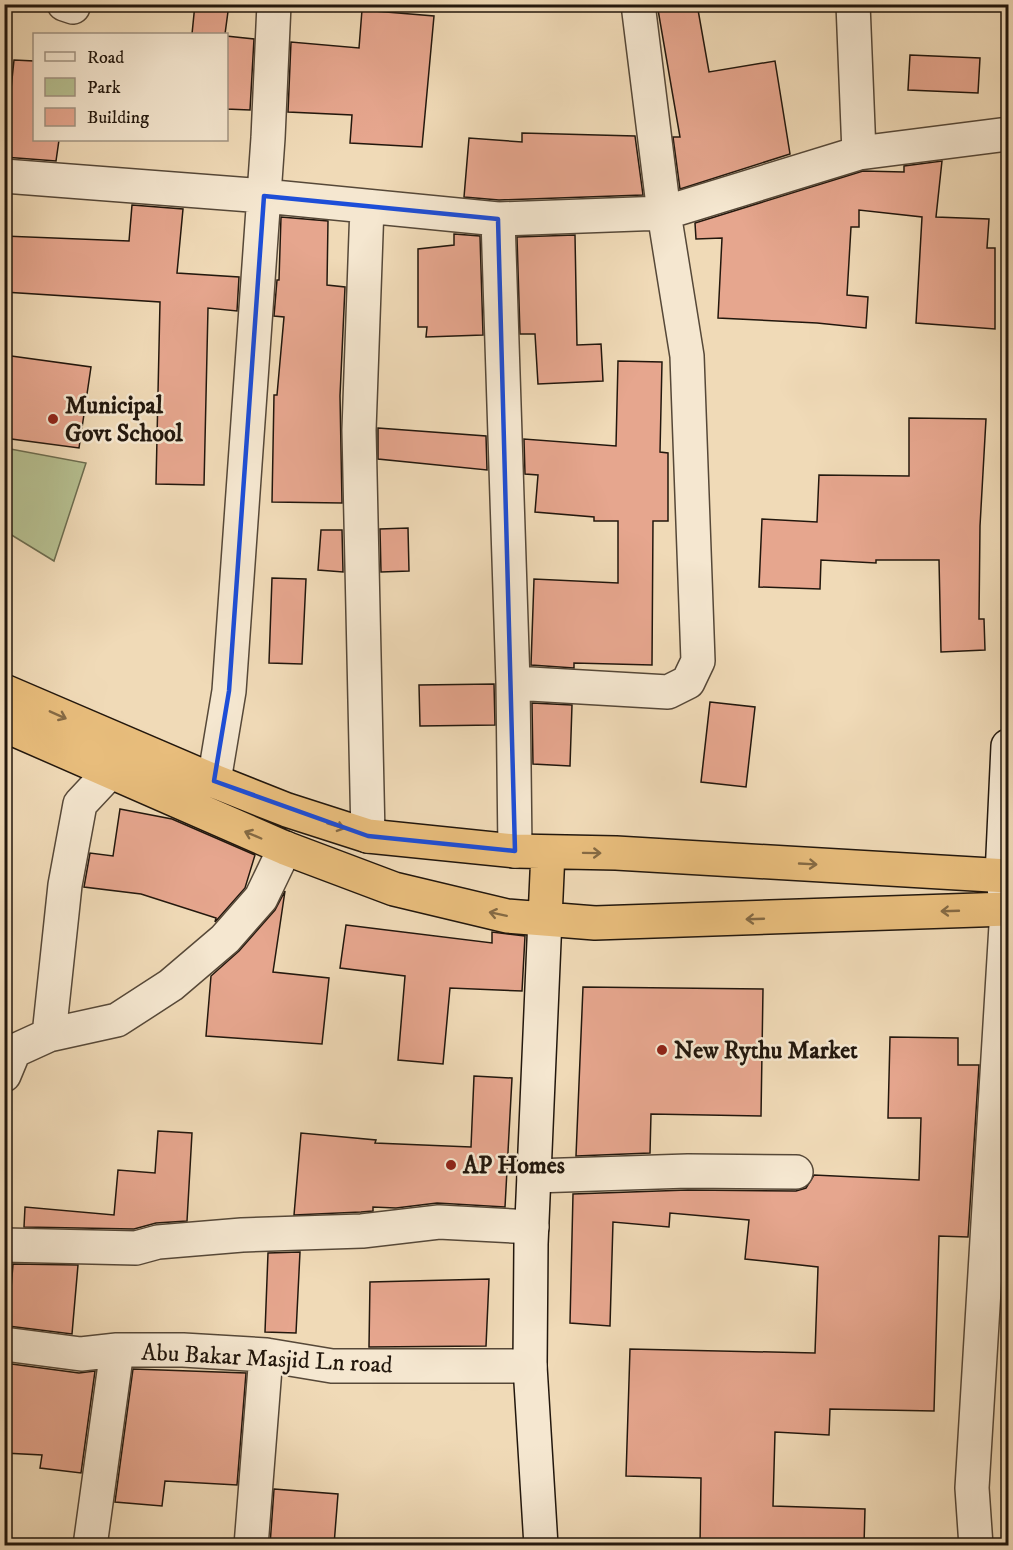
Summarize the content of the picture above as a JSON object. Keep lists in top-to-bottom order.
{
  "streets": {
    "street": ["Abu Bakar Masjid Ln road"]
  },
  "places": ["Municipal Govt School", "New Rythu Market", "AP Homes"],
  "legend": ["Road", "Park", "Building"]
}
